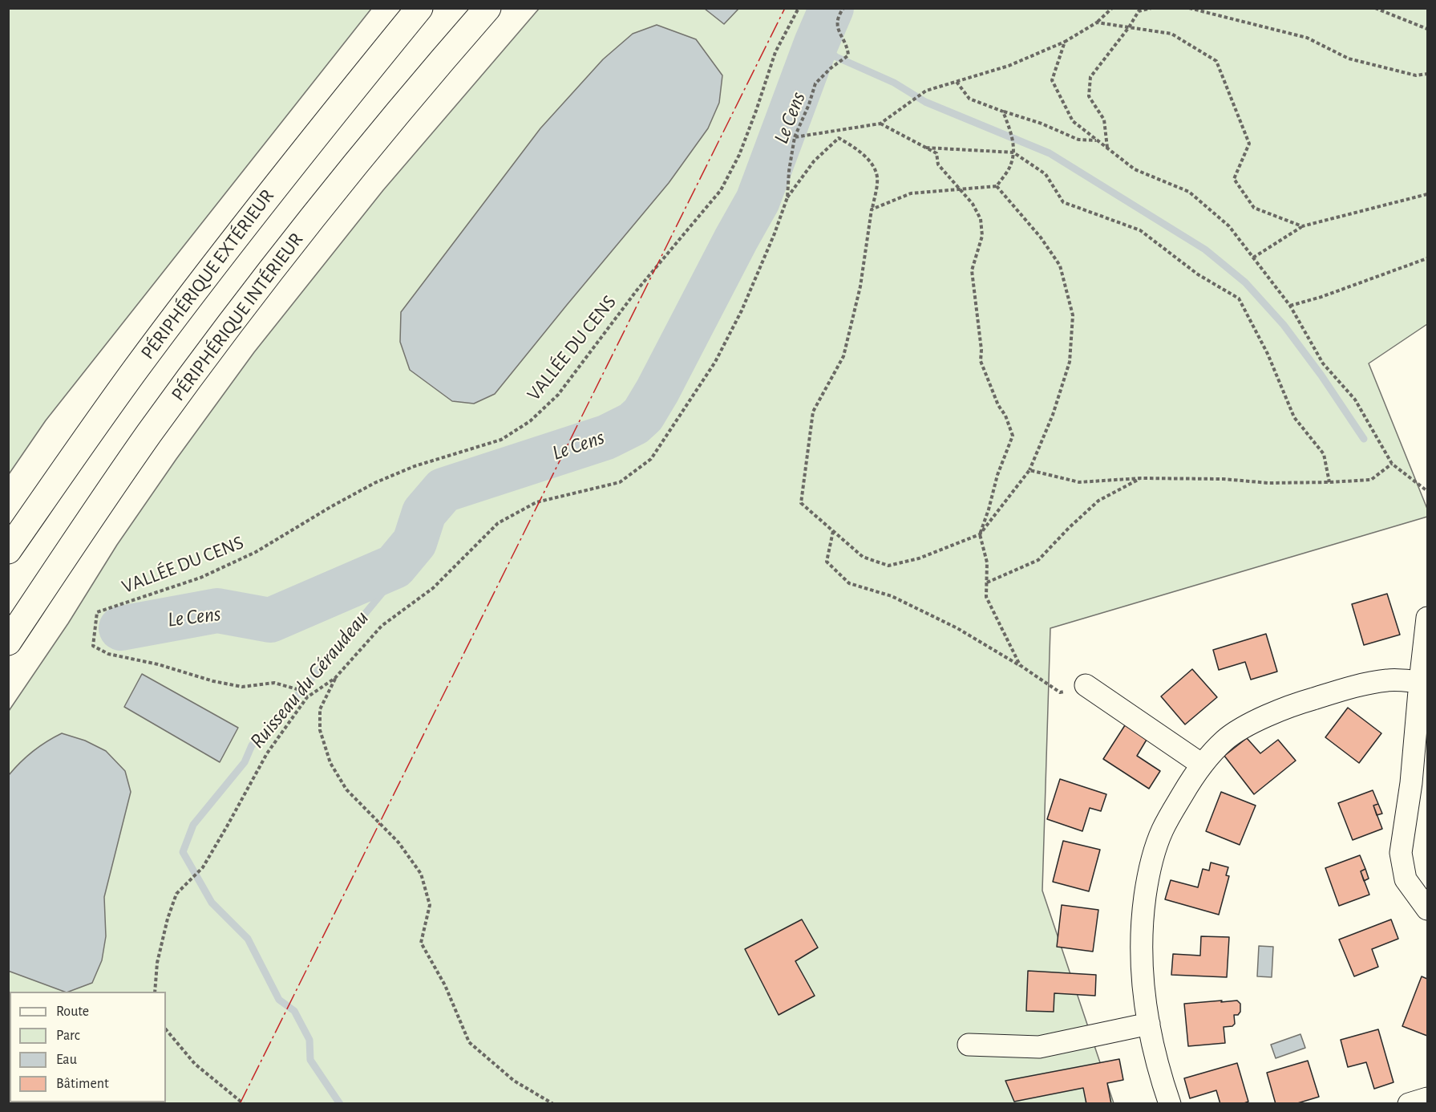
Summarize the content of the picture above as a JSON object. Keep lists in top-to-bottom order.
{
  "streets": {
    "highway": ["PÉRIPHÉRIQUE EXTÉRIEUR", "PÉRIPHÉRIQUE INTÉRIEUR"],
    "path": ["VALLÉE DU CENS"]
  },
  "water": ["Le Cens", "Ruisseau du Géraudeau"],
  "legend": [
    "Route",
    "Parc",
    "Eau",
    "Bâtiment"
  ]
}
